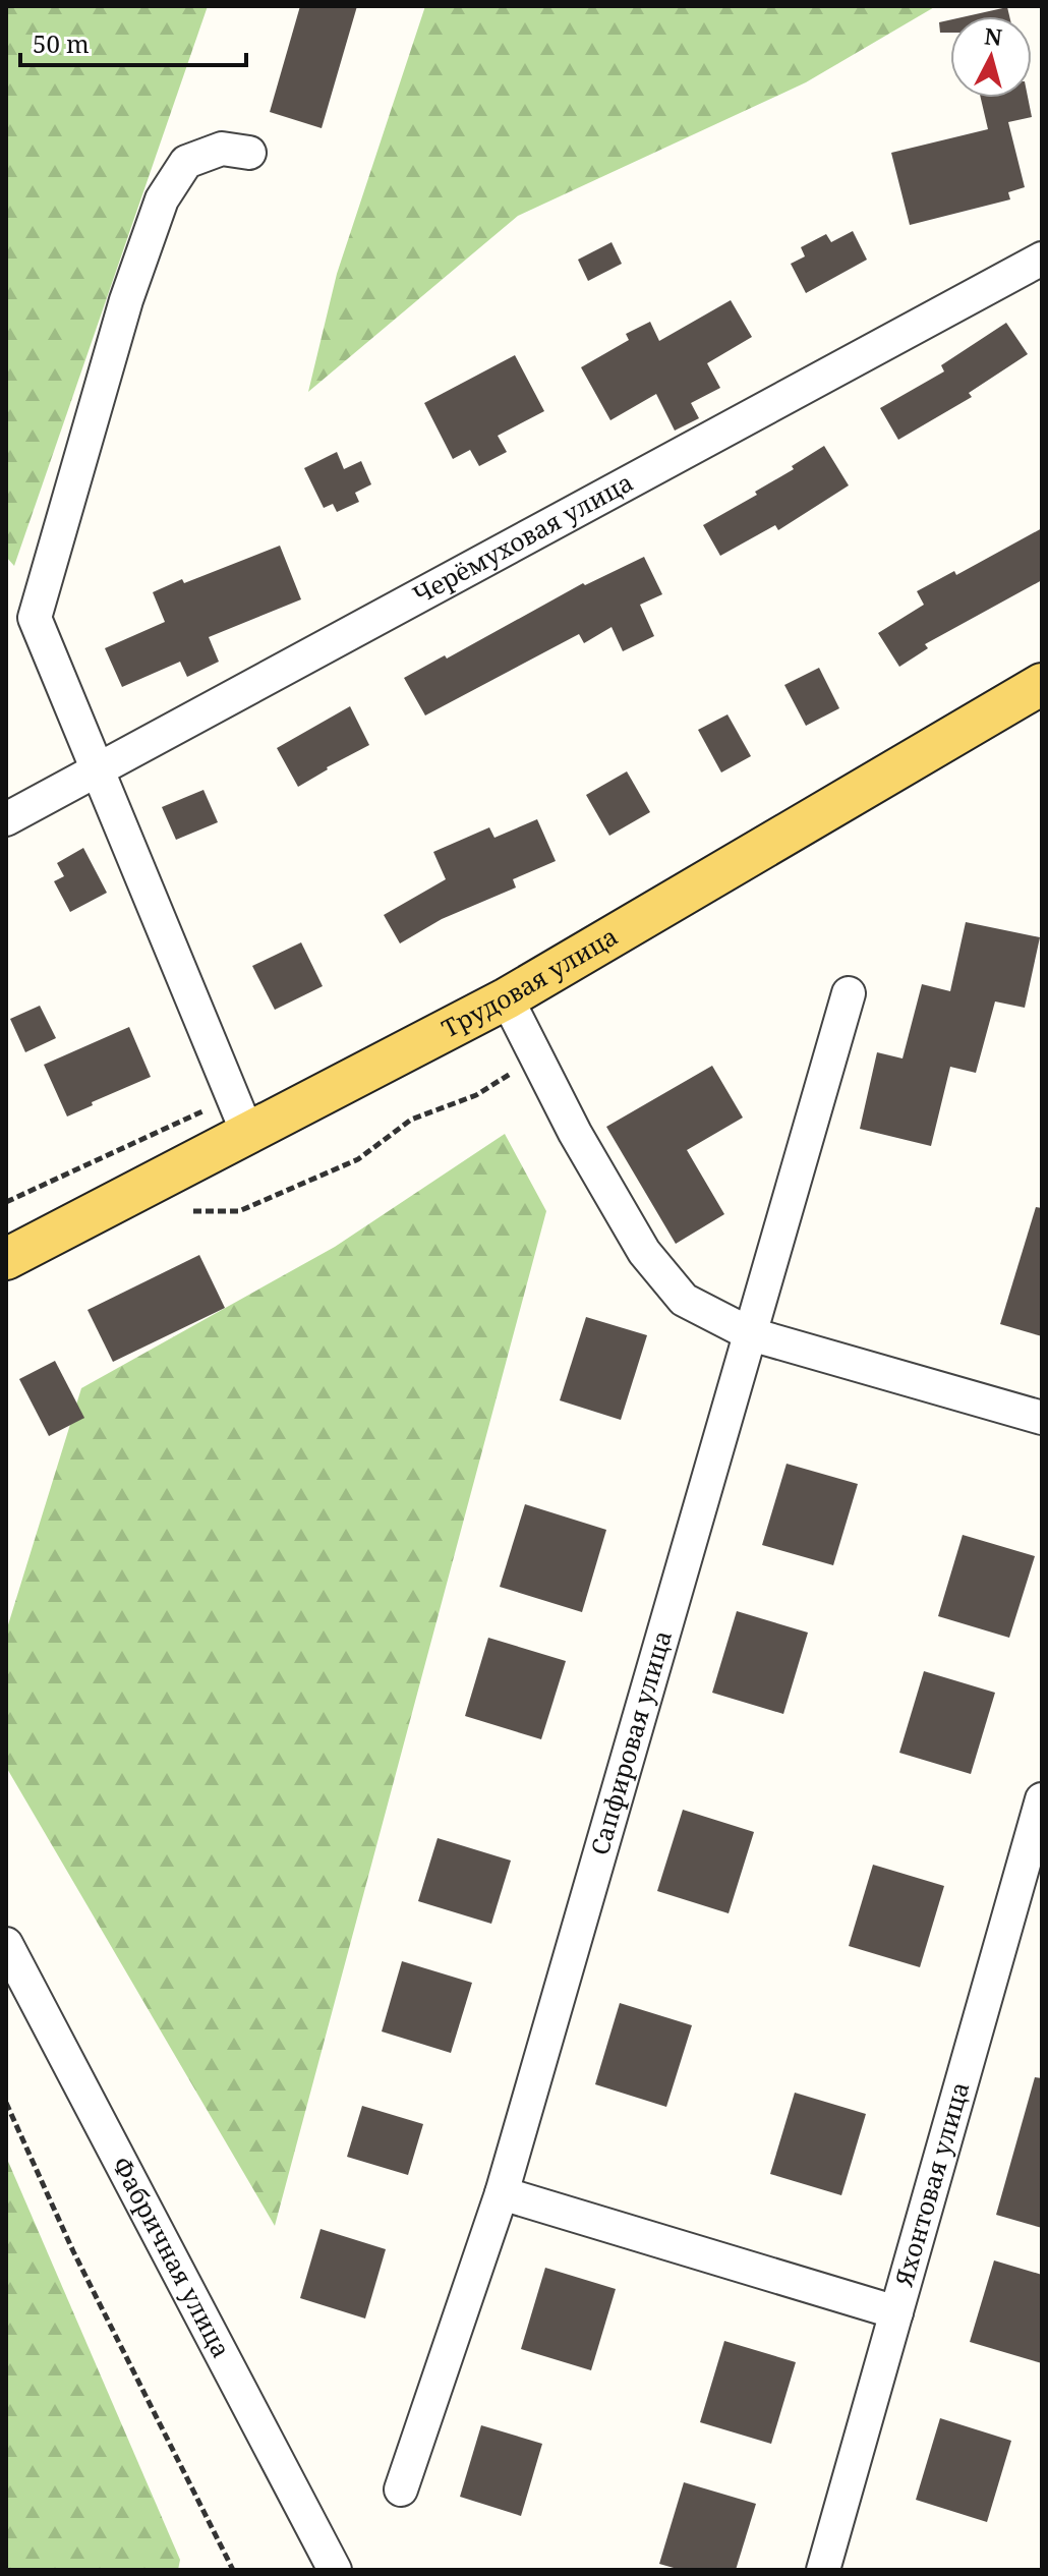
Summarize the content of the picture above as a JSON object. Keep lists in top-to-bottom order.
{
  "streets": {
    "main road": ["Трудовая улица"],
    "street": [
      "Черёмуховая улица",
      "Сапфировая улица",
      "Яхонтовая улица",
      "Фабричная улица"
    ]
  },
  "scale_bar": "50 m",
  "north": "top"
}
